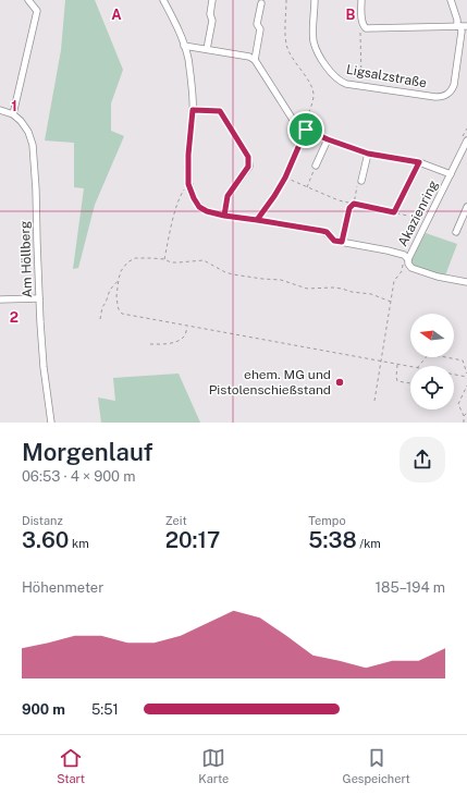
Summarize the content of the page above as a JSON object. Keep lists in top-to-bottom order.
{
  "streets": {
    "street": ["Ligsalzstraße", "Akazienring", "Am Höllberg"]
  },
  "places": ["ehem. MG und Pistolenschießstand"],
  "north": "left",
  "page": {
    "heading": ["Morgenlauf", "06:53 · 4 × 900 m"],
    "stats": [
      ["Distanz", "3.60 km"],
      ["Zeit", "20:17"],
      ["Tempo", "5:38 /km"]
    ],
    "chart": ["Höhenmeter", "185–194 m"],
    "list": [
      {
        "name": "900 m",
        "note": "5:51"
      }
    ],
    "tabs": ["Start", "Karte", "Gespeichert"]
  },
  "grid": {
    "columns": ["A", "B"],
    "rows": ["1", "2"]
  }
}
